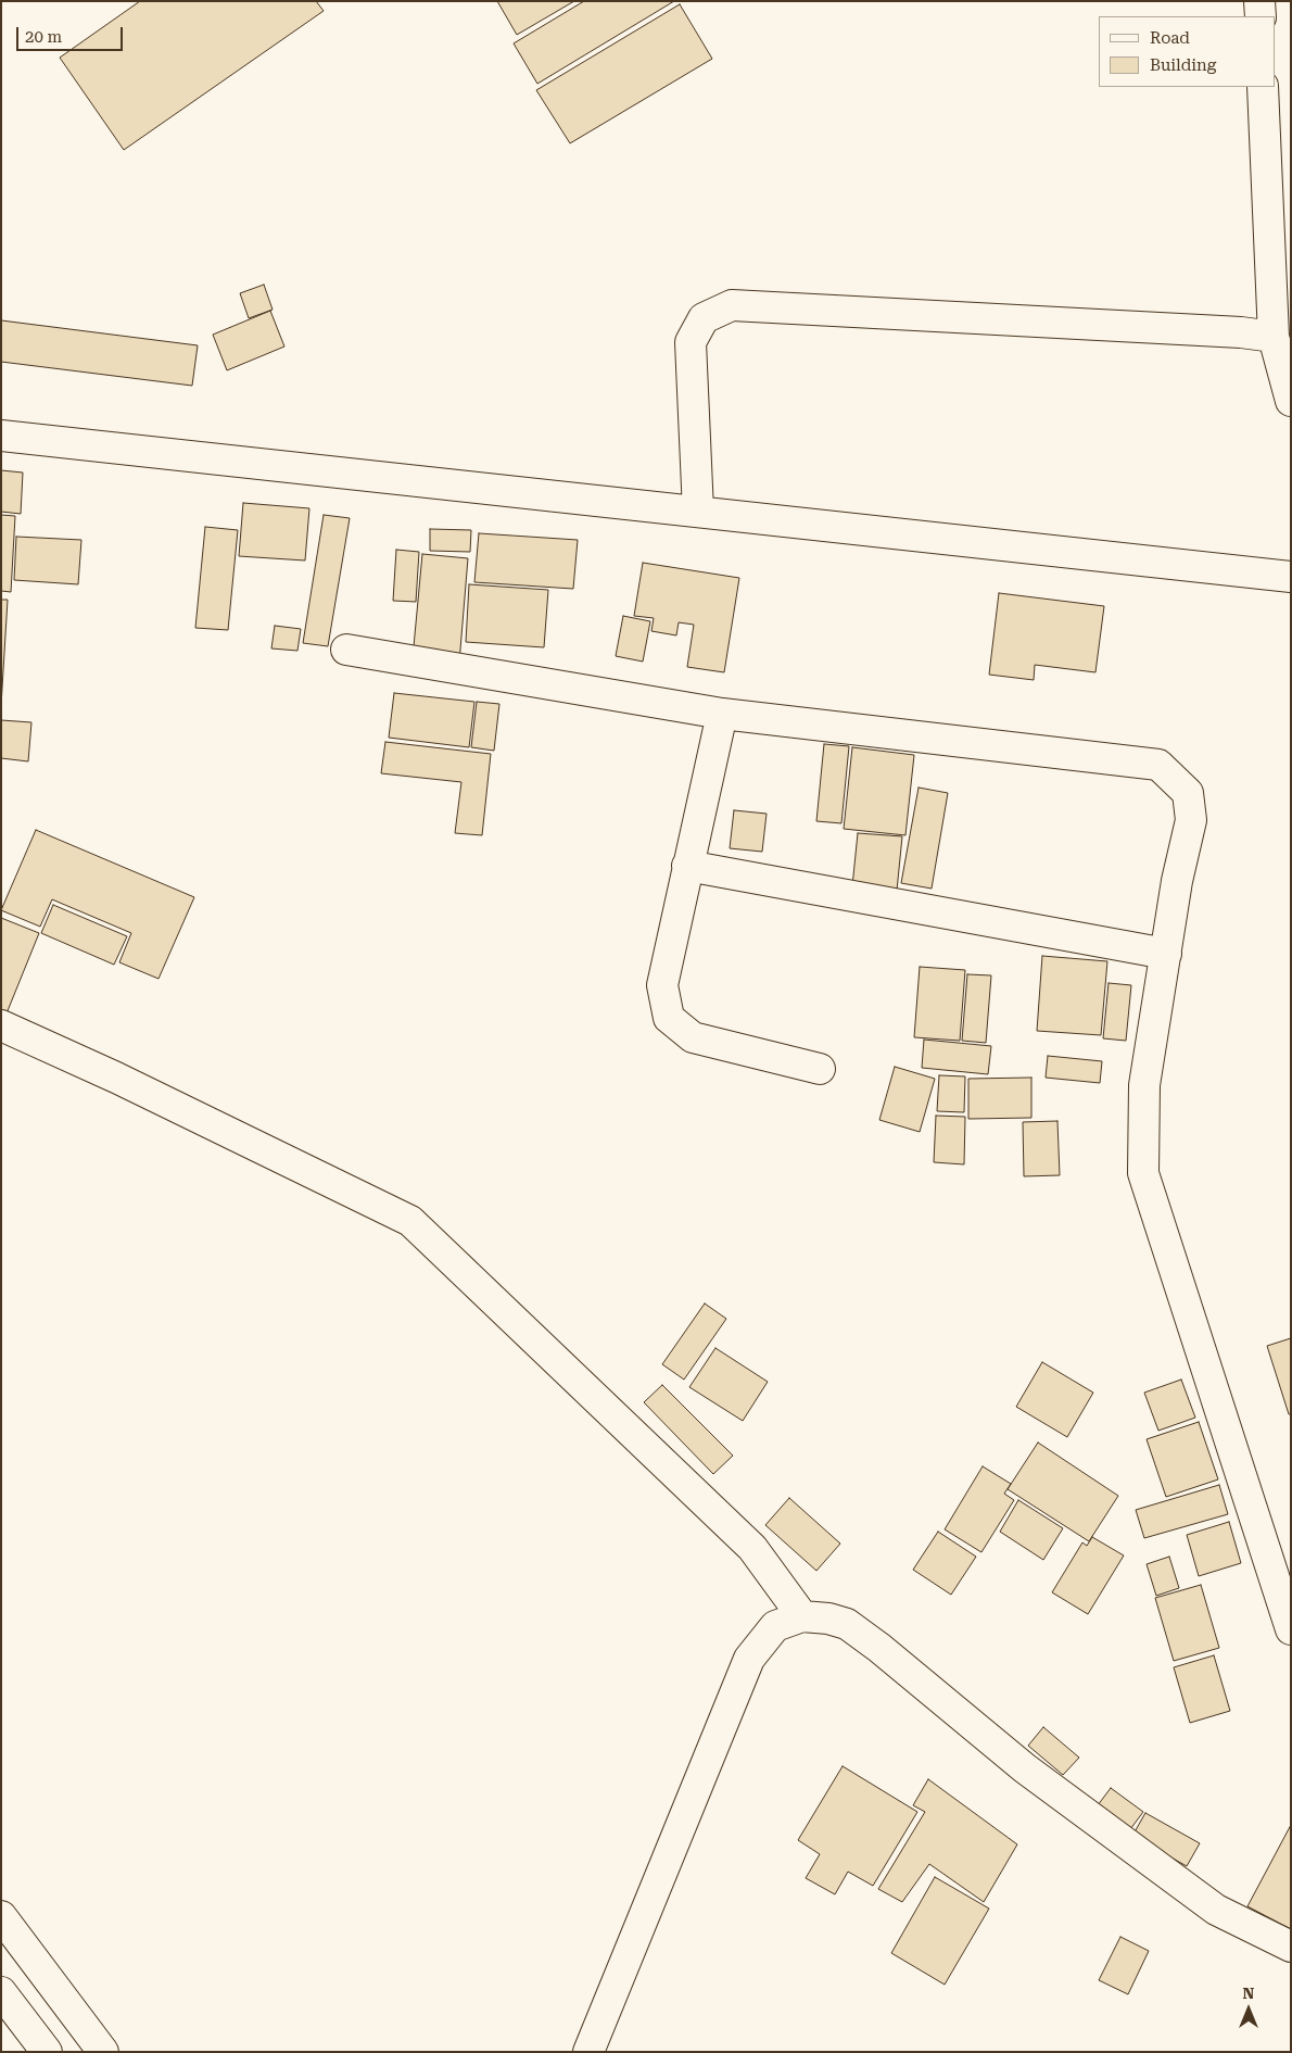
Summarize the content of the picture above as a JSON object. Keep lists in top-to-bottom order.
{
  "legend": ["Road", "Building"],
  "scale_bar": "20 m",
  "north": "top"
}
